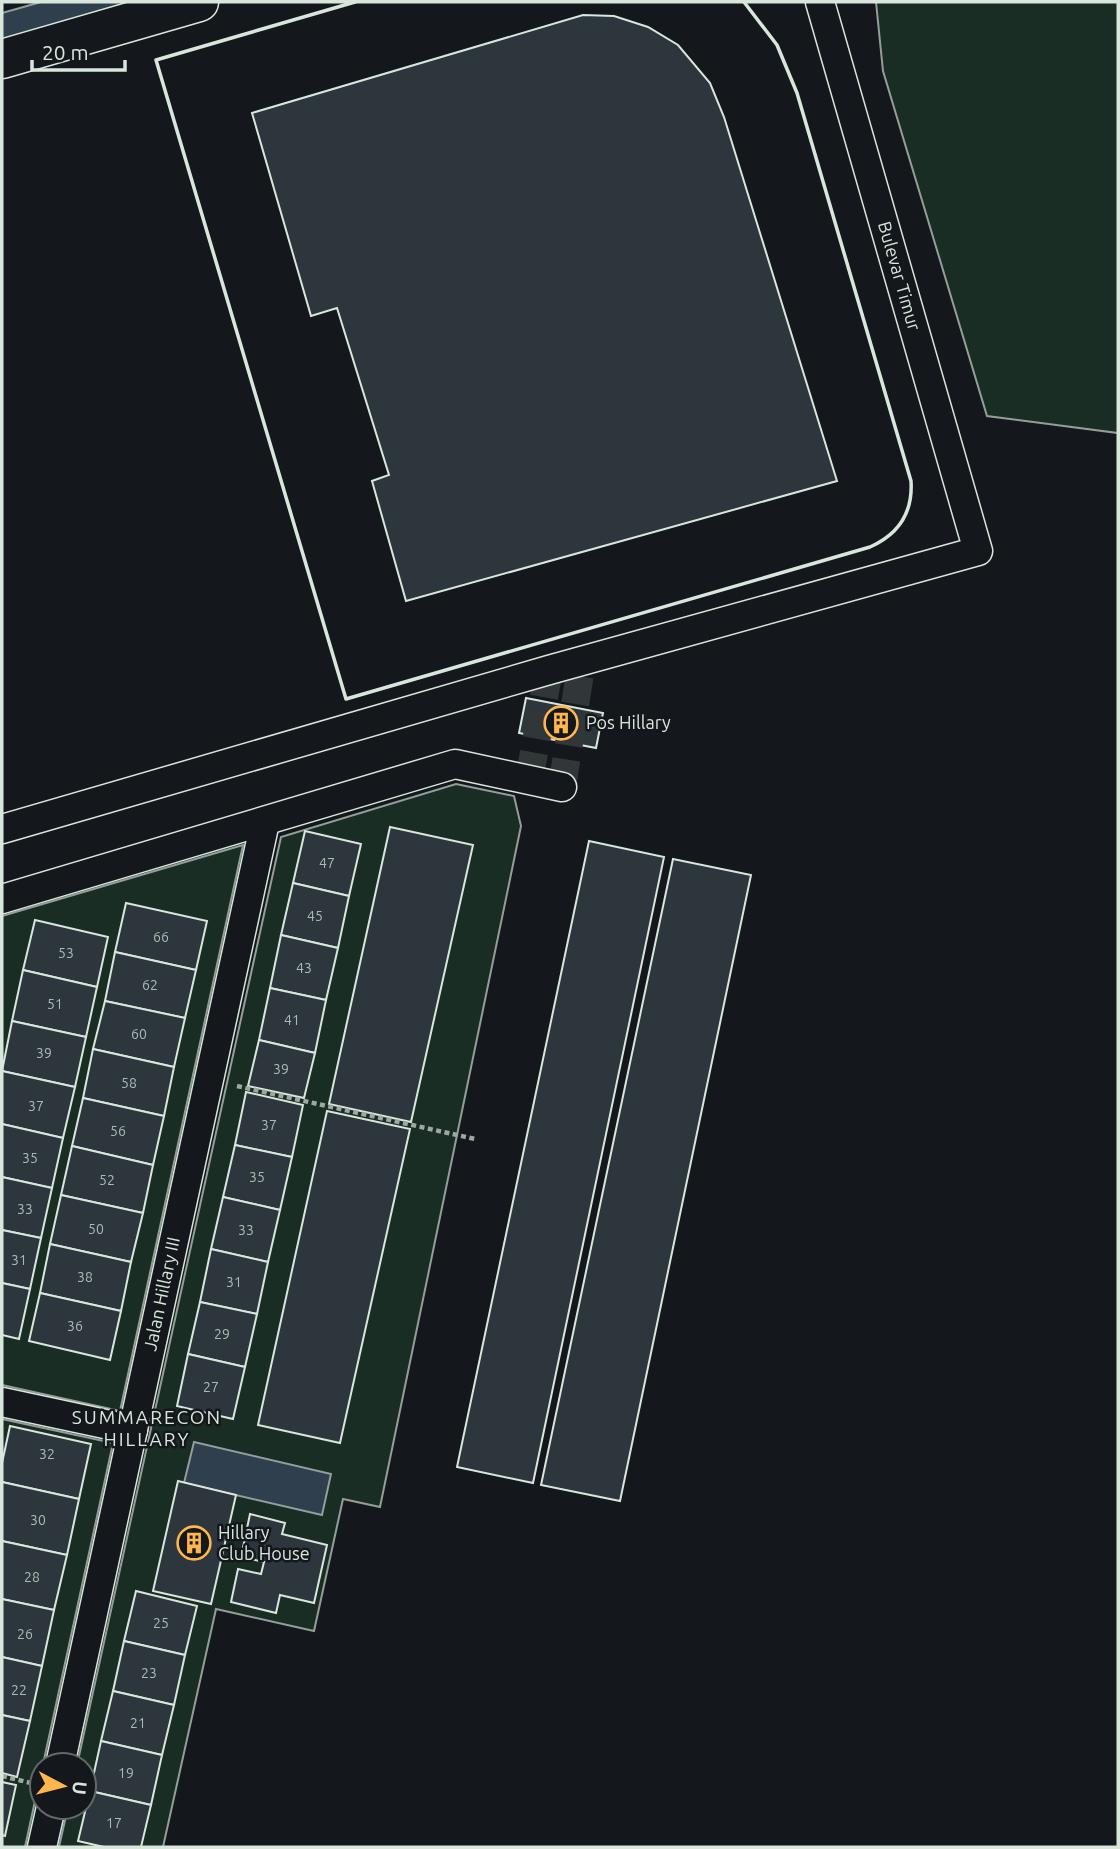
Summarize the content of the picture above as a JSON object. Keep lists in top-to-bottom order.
{
  "streets": {
    "street": ["Bulevar Timur", "Jalan Hillary III"]
  },
  "districts": ["SUMMARECON HILLARY"],
  "places": {
    "building": ["Pos Hillary", "Hillary Club House"]
  },
  "house_numbers": [
    "47",
    "45",
    "66",
    "53",
    "43",
    "62",
    "51",
    "41",
    "60",
    "39",
    "39",
    "58",
    "37",
    "37",
    "56",
    "35",
    "35",
    "52",
    "33",
    "50",
    "33",
    "31",
    "38",
    "31",
    "36",
    "29",
    "27",
    "32",
    "30",
    "28",
    "25",
    "26",
    "23",
    "22",
    "21",
    "19",
    "17"
  ],
  "scale_bar": "20 m",
  "north": "right"
}
